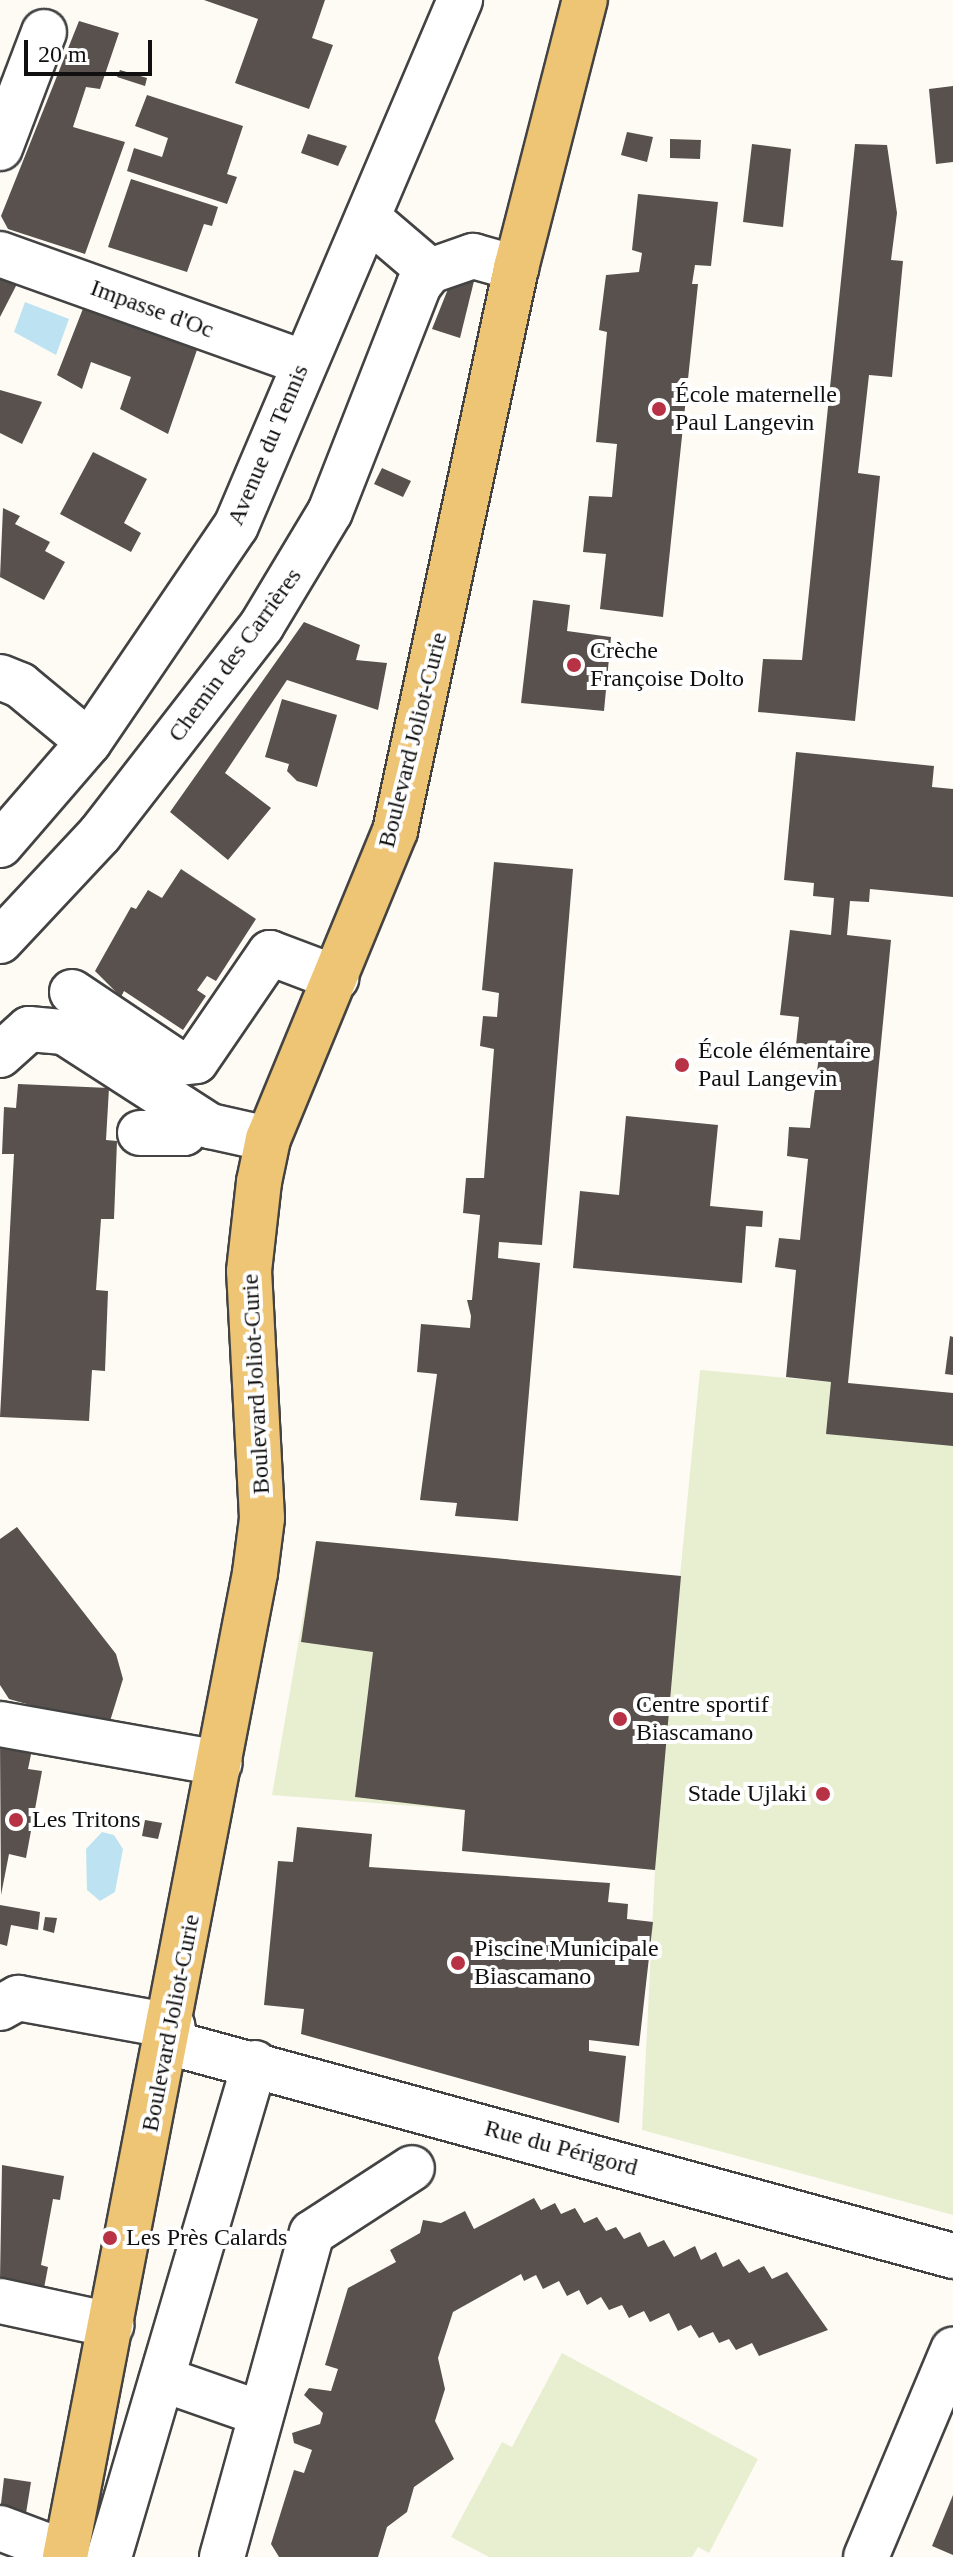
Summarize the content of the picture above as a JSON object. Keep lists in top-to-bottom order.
{
  "streets": {
    "main road": ["Boulevard Joliot-Curie"],
    "street": [
      "Impasse d'Oc",
      "Avenue du Tennis",
      "Chemin des Carrières",
      "Rue du Périgord"
    ]
  },
  "crossings": [
    ["Impasse d'Oc", "Avenue du Tennis"],
    ["Boulevard Joliot-Curie", "Rue du Périgord"]
  ],
  "places": [
    "École maternelle Paul Langevin",
    "Crèche Françoise Dolto",
    "École élémentaire Paul Langevin",
    "Centre sportif Biascamano",
    "Stade Ujlaki",
    "Les Tritons",
    "Piscine Municipale Biascamano",
    "Les Près Calards"
  ],
  "scale_bar": "20 m"
}
